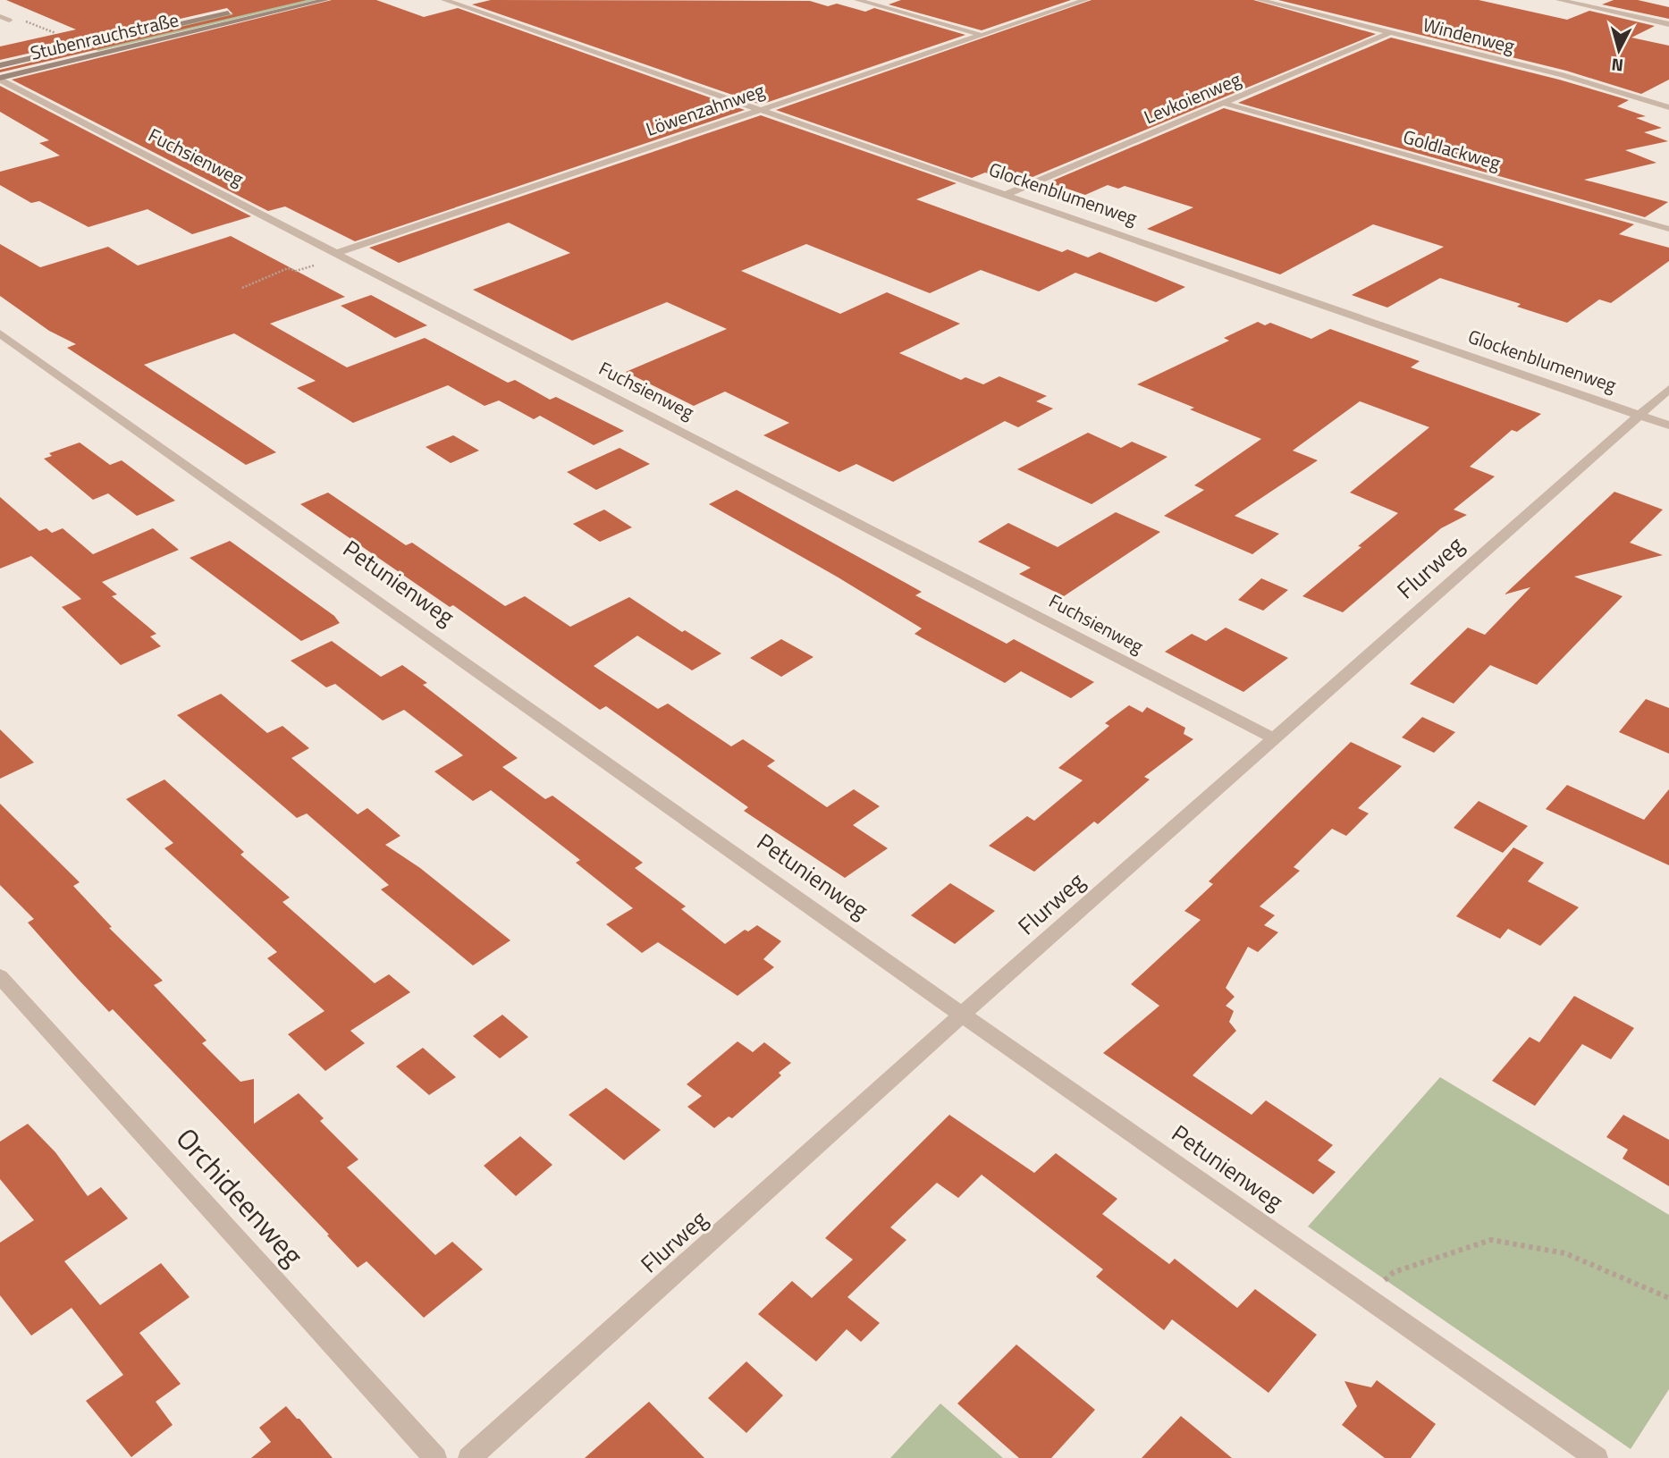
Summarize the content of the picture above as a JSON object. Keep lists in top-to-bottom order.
{
  "streets": {
    "main road": ["Stubenrauchstraße"],
    "street": [
      "Windenweg",
      "Levkoienweg",
      "Löwenzahnweg",
      "Goldlackweg",
      "Fuchsienweg",
      "Glockenblumenweg",
      "Flurweg",
      "Petunienweg",
      "Orchideenweg"
    ]
  },
  "crossings": [
    ["Windenweg", "Levkoienweg"],
    ["Stubenrauchstraße", "Fuchsienweg"],
    ["Levkoienweg", "Goldlackweg"],
    ["Levkoienweg", "Glockenblumenweg"],
    ["Löwenzahnweg", "Fuchsienweg"],
    ["Löwenzahnweg", "Glockenblumenweg"],
    ["Fuchsienweg", "Flurweg"],
    ["Glockenblumenweg", "Flurweg"],
    ["Flurweg", "Petunienweg"]
  ],
  "north": "bottom"
}
